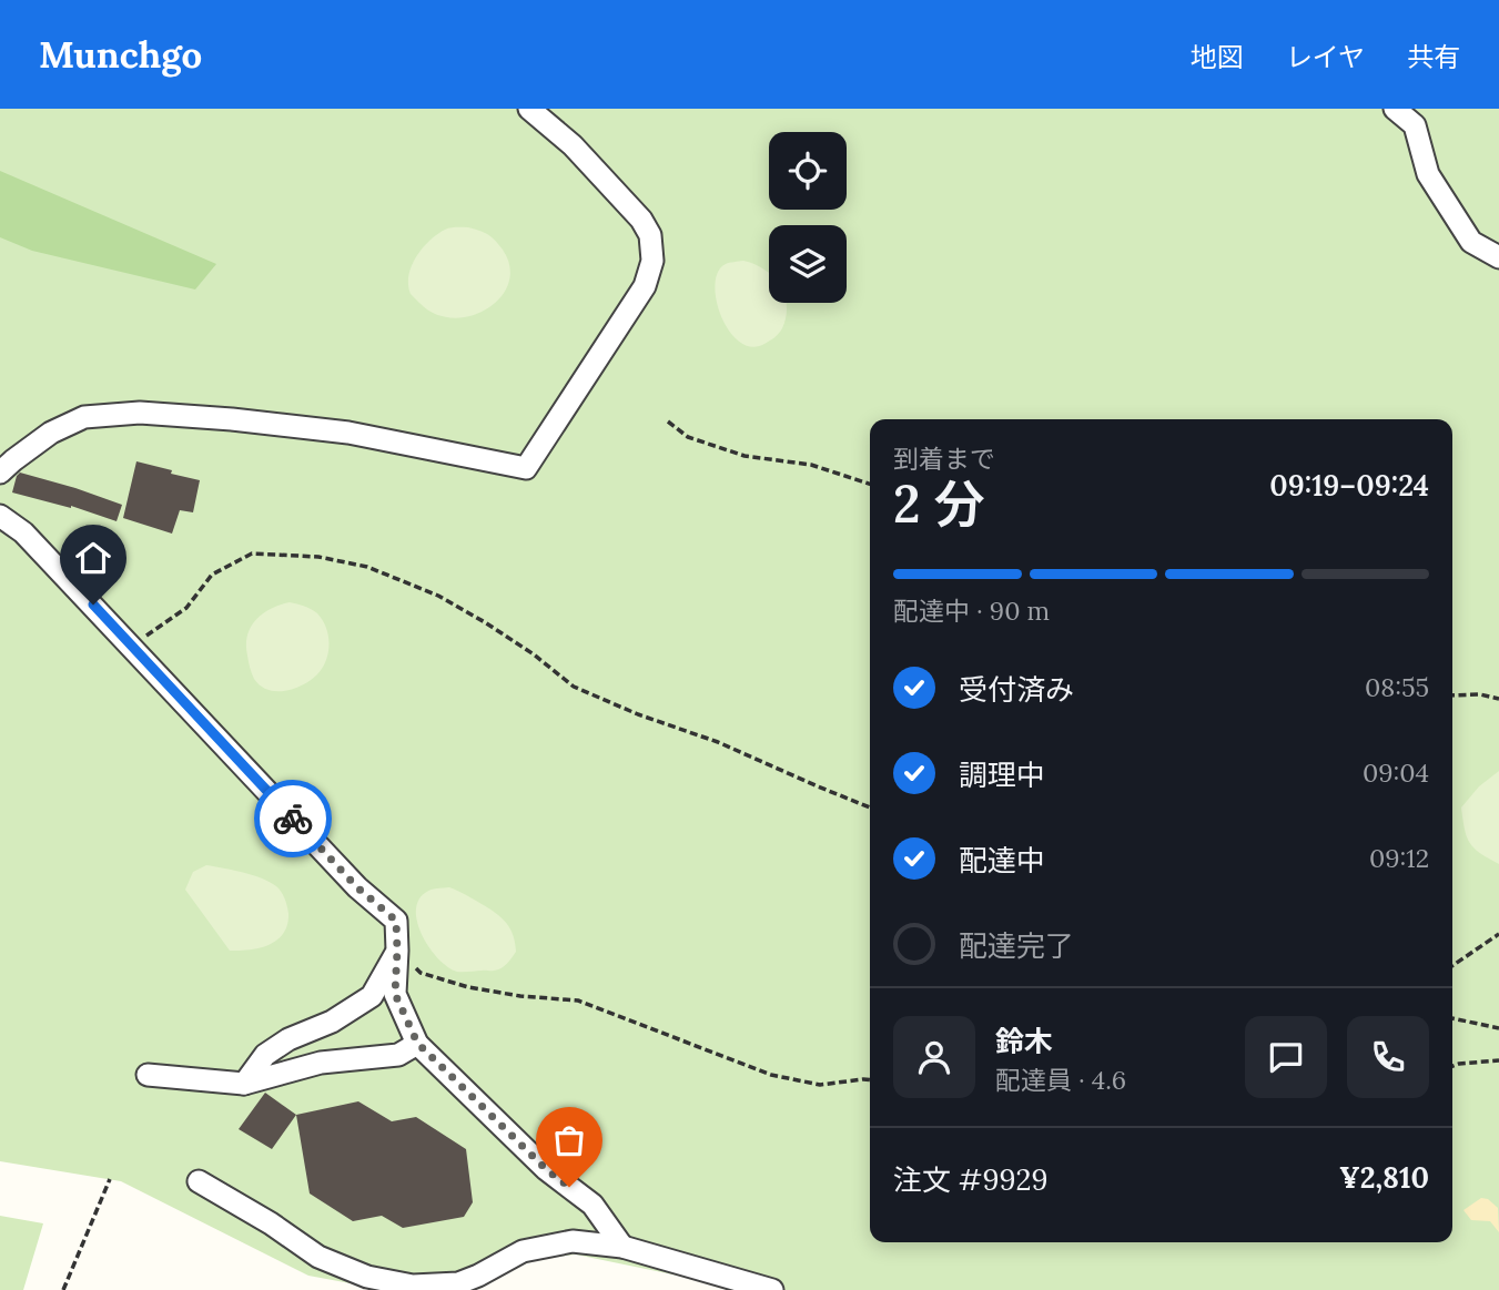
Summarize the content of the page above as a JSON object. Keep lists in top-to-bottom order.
{
  "page": {
    "header": "Munchgo",
    "nav": ["地図", "レイヤ", "共有"],
    "heading": ["2 分", "到着まで", "09:19–09:24"],
    "panel": [
      "鈴木",
      "配達員 · 4.6",
      "注文 #9929",
      "¥2,810"
    ],
    "bar": "配達中 · 90 m",
    "list": [
      ["受付済み", "08:55"],
      ["調理中", "09:04"],
      ["配達中", "09:12"],
      "配達完了"
    ]
  }
}
